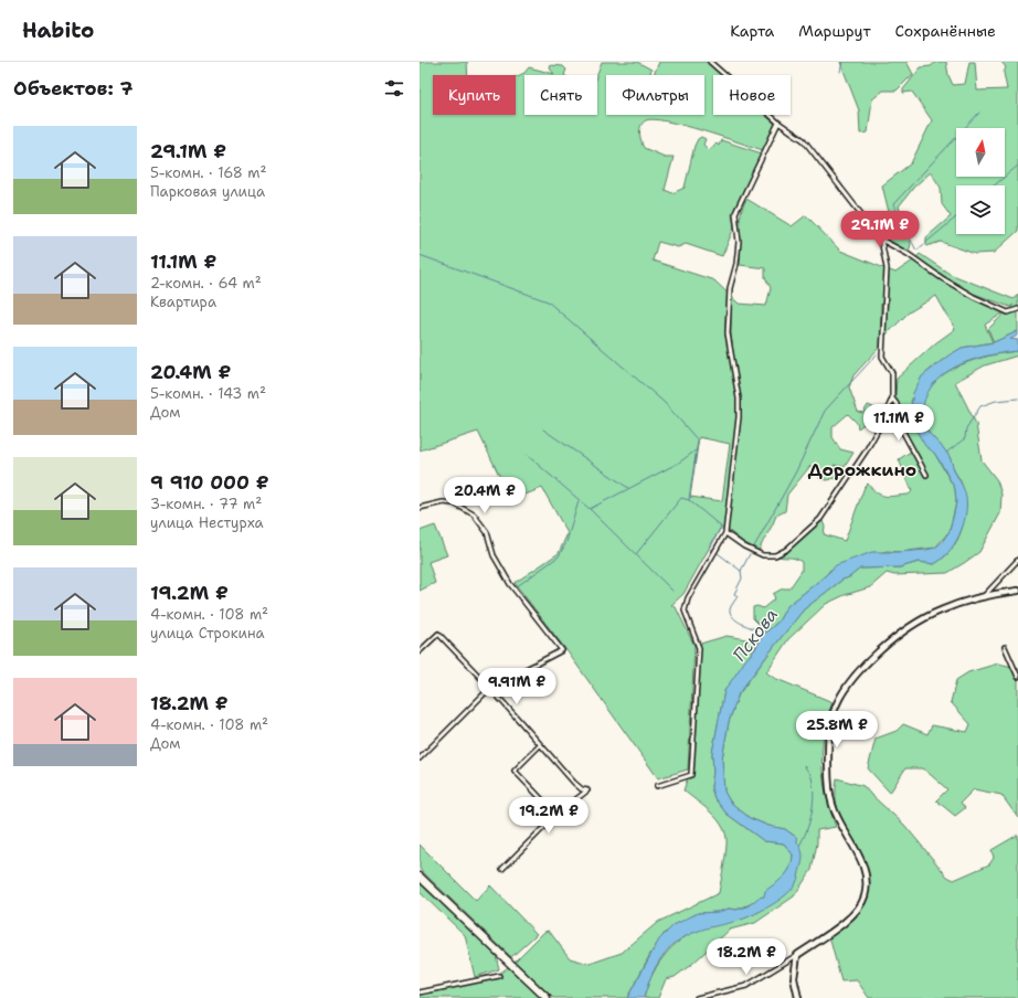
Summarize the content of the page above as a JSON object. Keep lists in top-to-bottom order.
{
  "districts": ["Дорожкино"],
  "water": ["Пскова"],
  "north": "top",
  "page": {
    "header": "Habito",
    "nav": ["Карта", "Маршрут", "Сохранённые"],
    "heading": "Объектов: 7",
    "chip": [
      "Купить",
      "Снять",
      "Фильтры",
      "Новое"
    ],
    "list": [
      {
        "name": "29.1M ₽",
        "note": "5-комн. · 168 m² · Парковая улица"
      },
      {
        "name": "11.1M ₽",
        "note": "2-комн. · 64 m² · Квартира"
      },
      {
        "name": "20.4M ₽",
        "note": "5-комн. · 143 m² · Дом"
      },
      {
        "name": "9 910 000 ₽",
        "note": "3-комн. · 77 m² · улица Нестурха"
      },
      {
        "name": "19.2M ₽",
        "note": "4-комн. · 108 m² · улица Строкина"
      },
      {
        "name": "18.2M ₽",
        "note": "4-комн. · 108 m² · Дом"
      }
    ],
    "price": [
      "29.1M ₽",
      "11.1M ₽",
      "20.4M ₽",
      "9.91M ₽",
      "25.8M ₽",
      "19.2M ₽",
      "18.2M ₽"
    ]
  }
}
